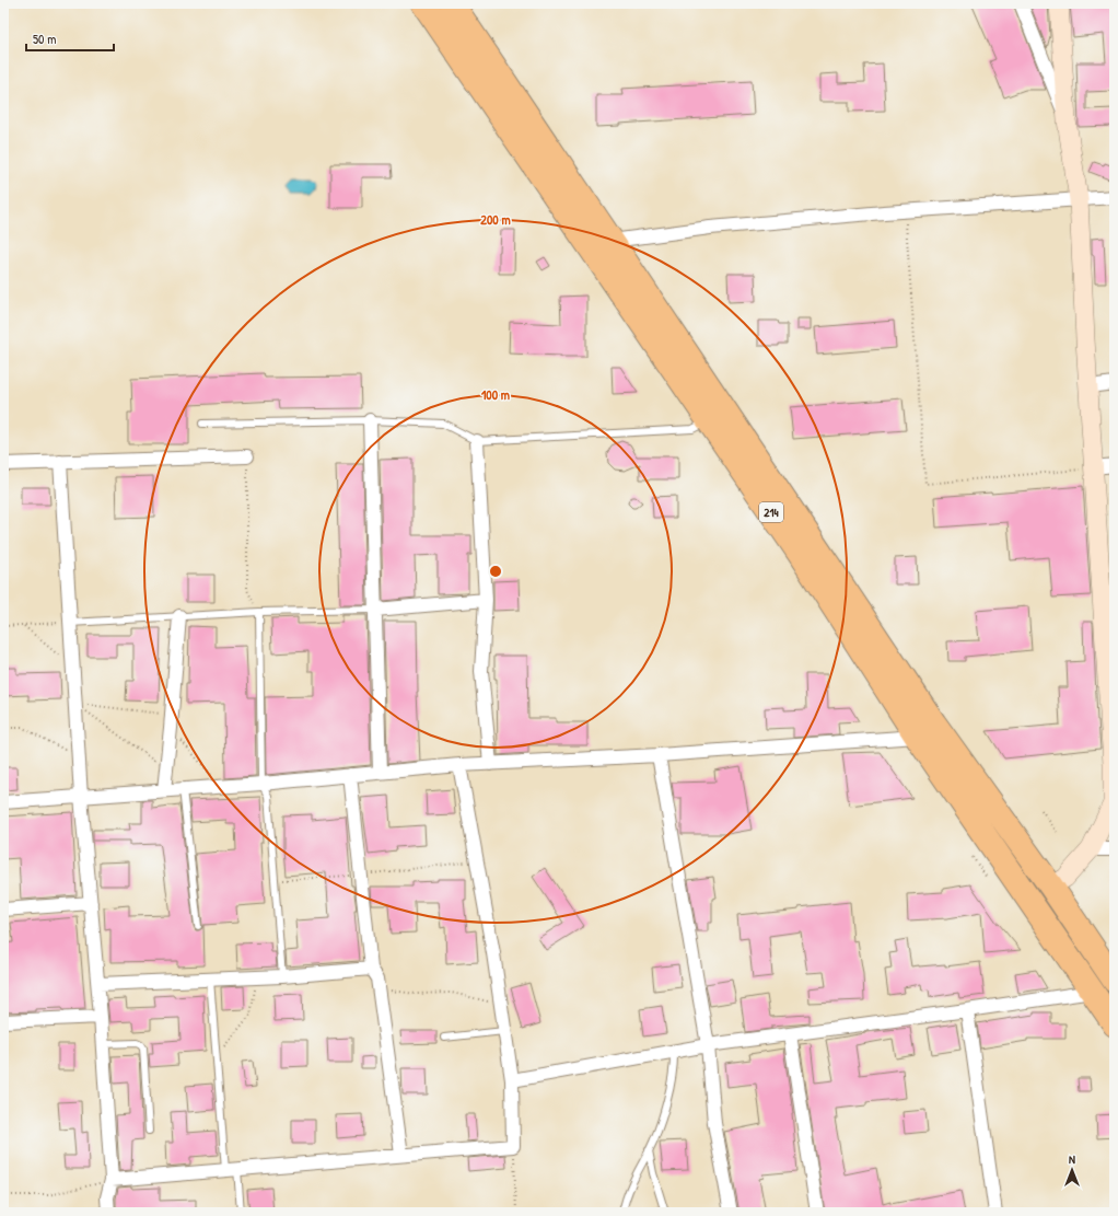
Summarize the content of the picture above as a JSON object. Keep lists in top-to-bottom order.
{
  "streets": {
    "highway": ["214"]
  },
  "scale_bar": "50 m",
  "north": "top",
  "rings": ["200 m", "100 m"]
}
